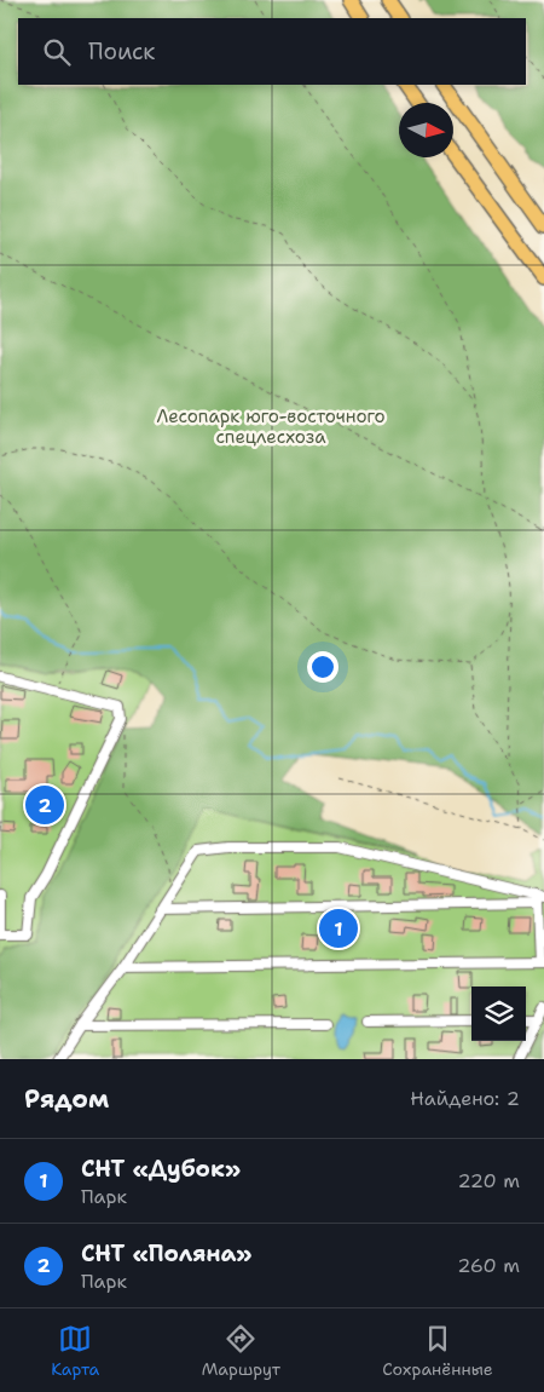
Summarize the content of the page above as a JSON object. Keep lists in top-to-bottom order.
{
  "parks": ["Лесопарк юго-восточного спецлесхоза"],
  "north": "right",
  "page": {
    "search": "Поиск",
    "pins": ["2", "1"],
    "heading": ["Рядом", "Найдено: 2"],
    "list": [
      {
        "mark": "1",
        "name": "СНТ «Дубок»",
        "note": "Парк",
        "value": "220 m"
      },
      {
        "mark": "2",
        "name": "СНТ «Поляна»",
        "note": "Парк",
        "value": "260 m"
      }
    ],
    "nav": ["Карта", "Маршрут", "Сохранённые"]
  }
}
